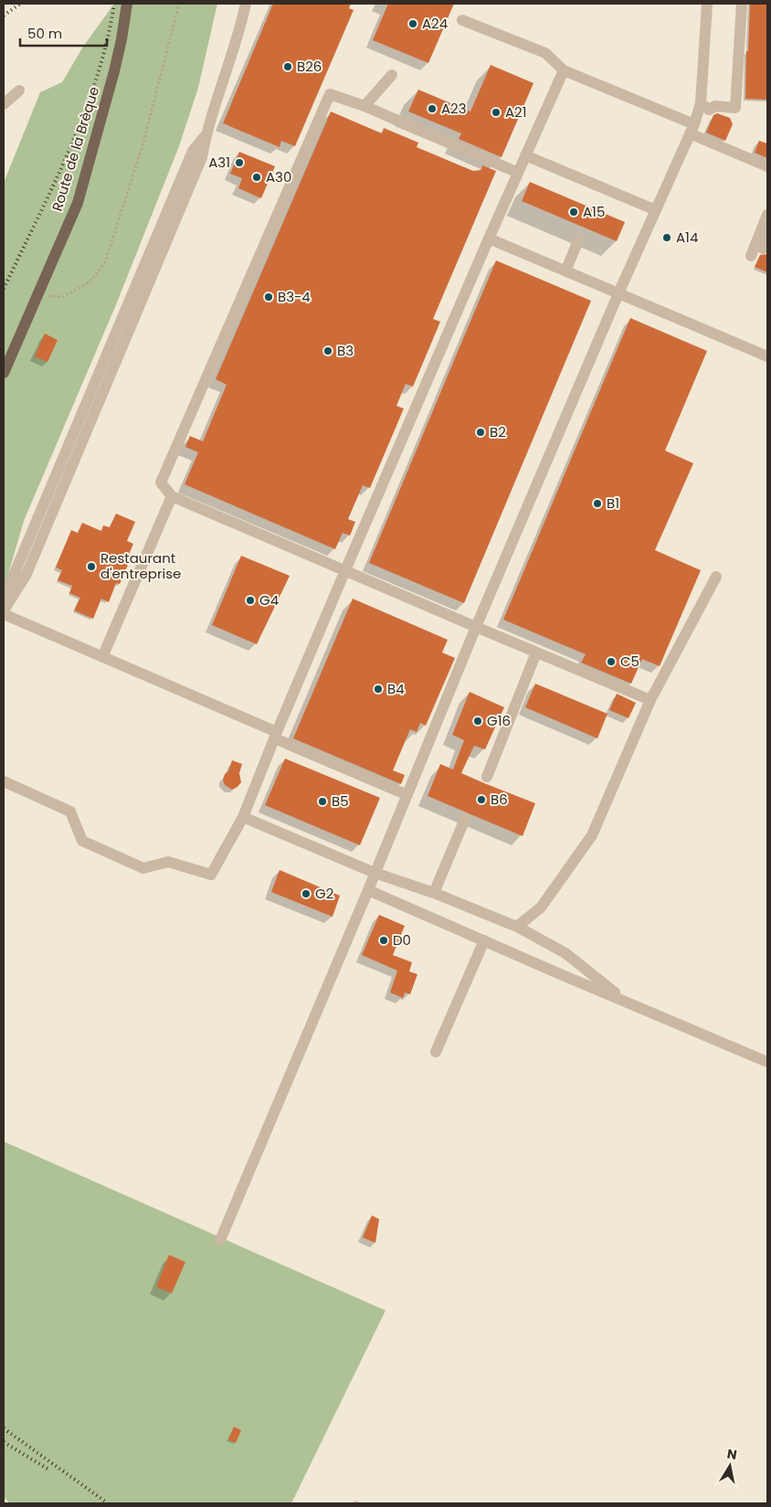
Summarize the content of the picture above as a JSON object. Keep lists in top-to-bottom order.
{
  "streets": {
    "main road": ["Route de la Brèque"]
  },
  "places": [
    "A24",
    "B26",
    "A23",
    "A21",
    "A31",
    "A30",
    "A15",
    "A14",
    "B3-4",
    "B3",
    "B2",
    "B1",
    "Restaurant d'entreprise",
    "G4",
    "C5",
    "B4",
    "G16",
    "B6",
    "B5",
    "G2",
    "D0"
  ],
  "scale_bar": "50 m",
  "north": "top"
}
